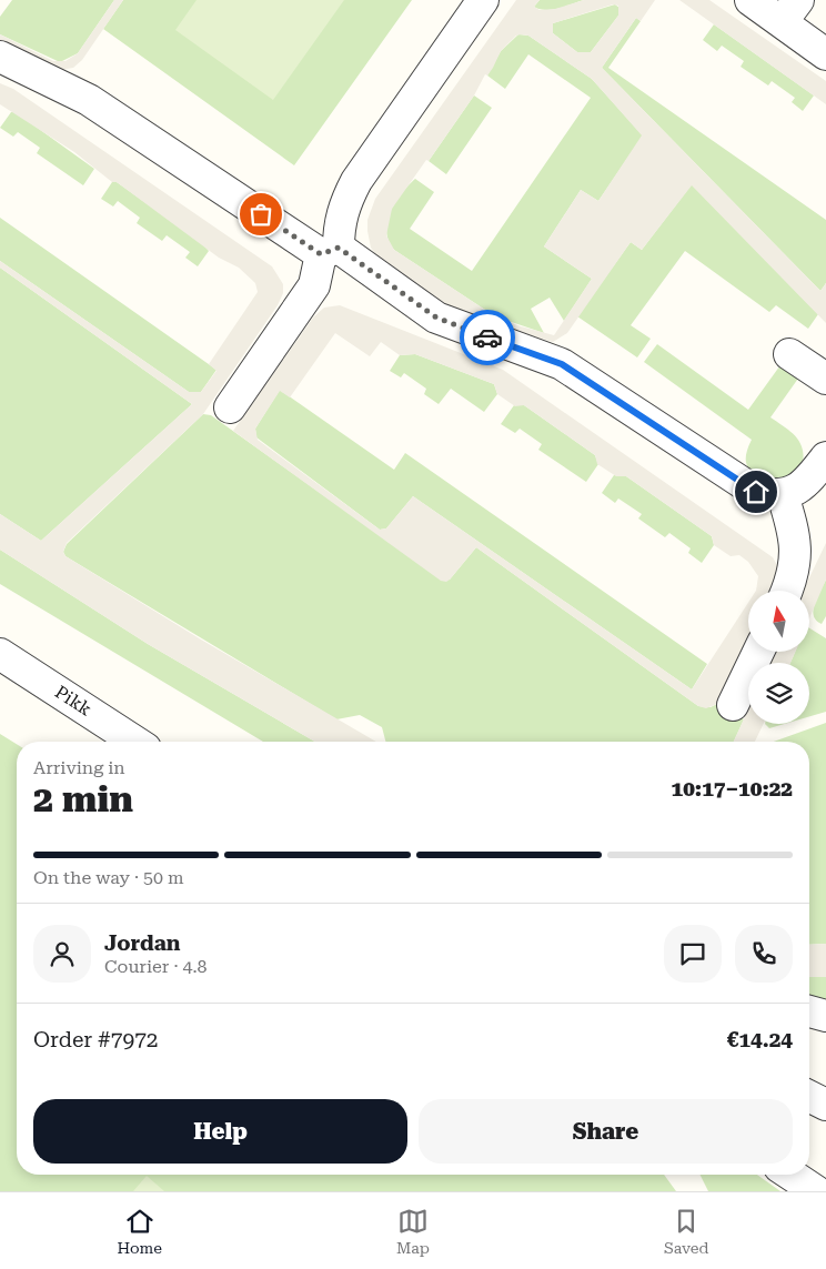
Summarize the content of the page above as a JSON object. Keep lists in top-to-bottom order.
{
  "streets": {
    "street": ["Pikk"]
  },
  "north": "top",
  "page": {
    "heading": ["2 min", "Arriving in", "10:17–10:22"],
    "panel": [
      "Jordan",
      "Courier · 4.8",
      "Order #7972",
      "€14.24"
    ],
    "bar": "On the way · 50 m",
    "buttons": ["Help", "Share"],
    "tabs": ["Home", "Map", "Saved"]
  }
}
